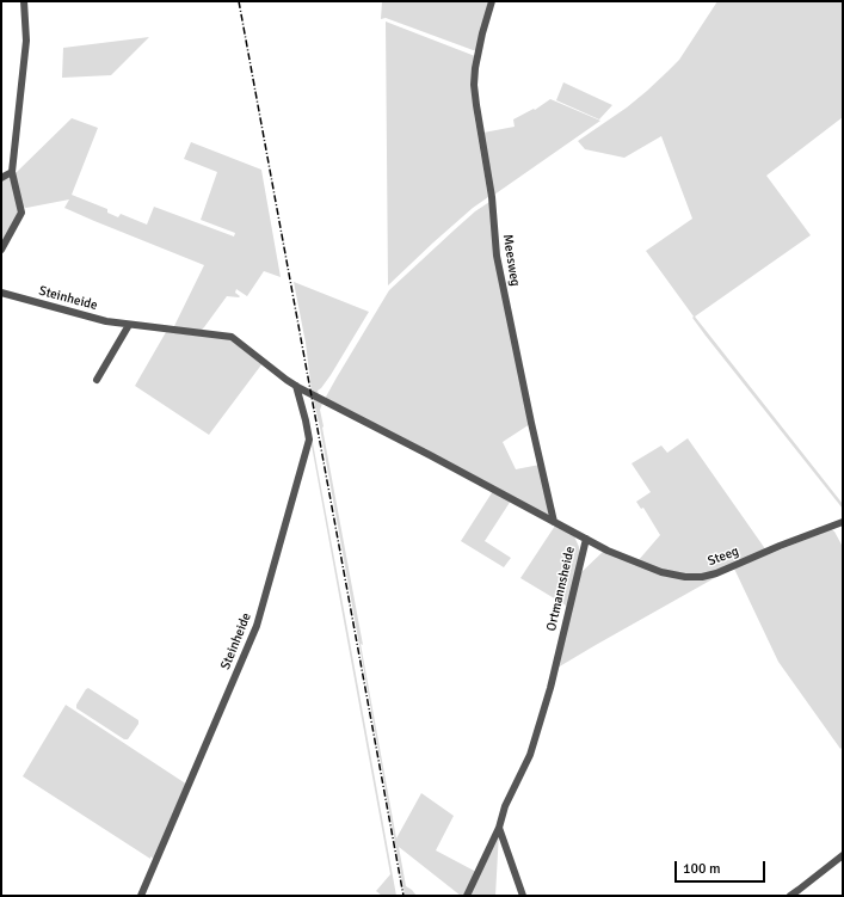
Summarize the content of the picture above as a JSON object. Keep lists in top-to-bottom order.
{
  "streets": {
    "street": [
      "Meesweg",
      "Steinheide",
      "Steeg",
      "Ortmannsheide"
    ]
  },
  "crossings": [
    ["Meesweg", "Ortmannsheide"],
    ["Steinheide", "Ortmannsheide"],
    ["Steeg", "Ortmannsheide"]
  ],
  "scale_bar": "100 m"
}
